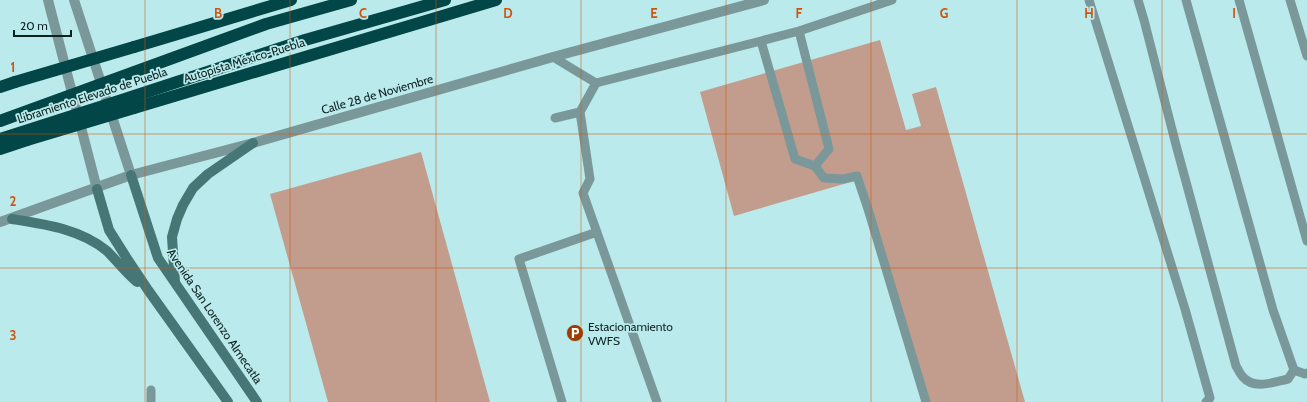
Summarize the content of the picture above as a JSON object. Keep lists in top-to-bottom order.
{
  "streets": {
    "highway": ["Autopista México-Puebla", "Libramiento Elevado de Puebla"],
    "main road": ["Avenida San Lorenzo Almecatla"],
    "street": ["Calle 28 de Noviembre"]
  },
  "crossings": [
    ["Calle 28 de Noviembre", "Avenida San Lorenzo Almecatla"]
  ],
  "places": {
    "parking": ["Estacionamiento VWFS"]
  },
  "scale_bar": "20 m",
  "grid": {
    "columns": [
      "B",
      "C",
      "D",
      "E",
      "F",
      "G",
      "H",
      "I"
    ],
    "rows": ["1", "2", "3"]
  }
}
